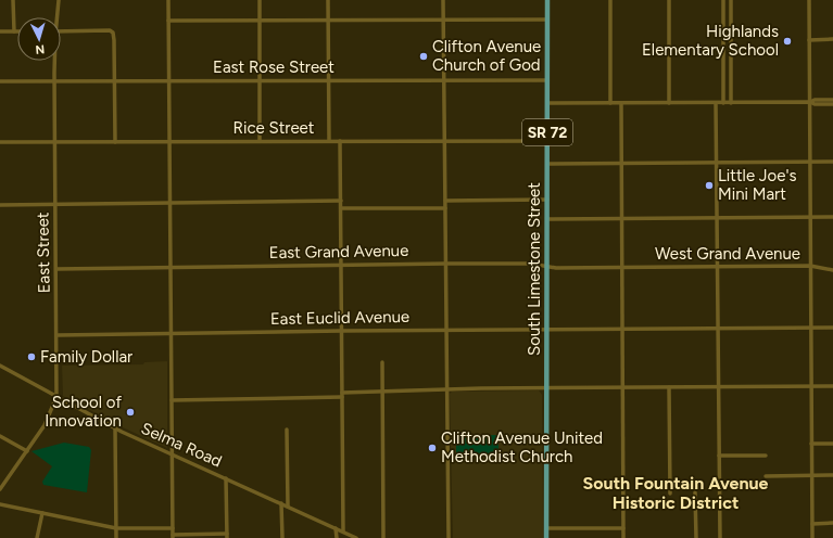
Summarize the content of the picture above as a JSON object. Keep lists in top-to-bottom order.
{
  "streets": {
    "main road": ["SR 72", "South Limestone Street"],
    "street": [
      "East Rose Street",
      "Rice Street",
      "East Grand Avenue",
      "East Street",
      "West Grand Avenue",
      "East Euclid Avenue",
      "Selma Road"
    ]
  },
  "crossings": [
    ["East Rose Street", "East Street"],
    ["East Rose Street", "South Limestone Street"],
    ["Rice Street", "East Street"],
    ["Rice Street", "South Limestone Street"],
    ["East Grand Avenue", "East Street"],
    ["East Grand Avenue", "West Grand Avenue"],
    ["East Grand Avenue", "South Limestone Street"],
    ["East Street", "East Euclid Avenue"],
    ["East Street", "Selma Road"],
    ["South Limestone Street", "East Euclid Avenue"]
  ],
  "districts": ["South Fountain Avenue Historic District"],
  "places": [
    "Highlands Elementary School",
    "Clifton Avenue Church of God",
    "Little Joe's Mini Mart",
    "Family Dollar",
    "School of Innovation",
    "Clifton Avenue United Methodist Church"
  ],
  "north": "bottom"
}
